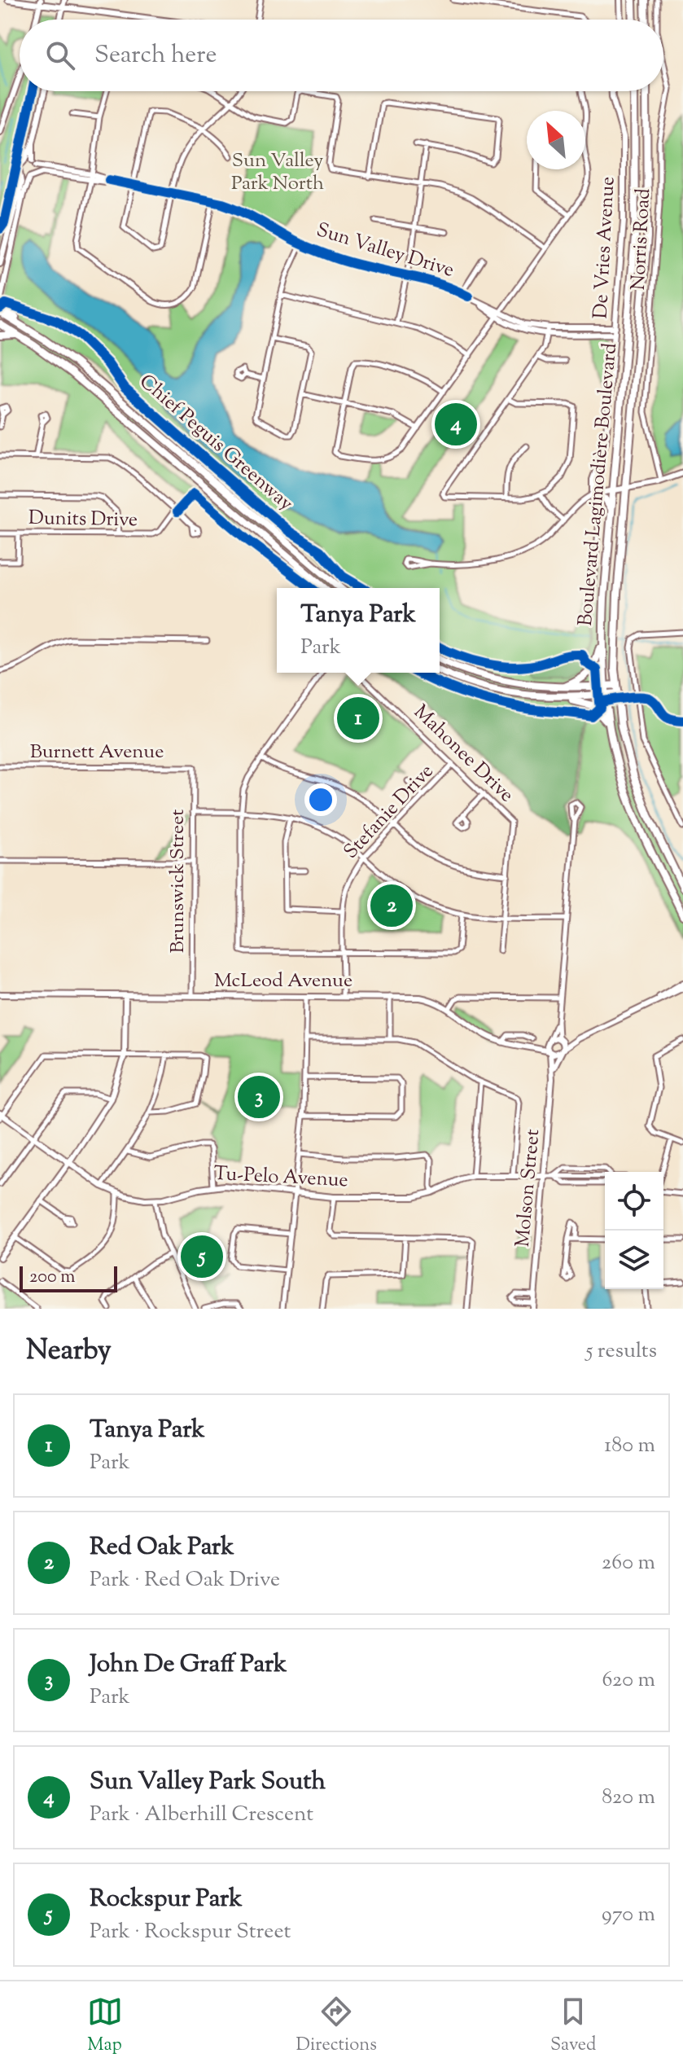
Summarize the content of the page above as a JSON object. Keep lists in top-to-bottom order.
{
  "streets": {
    "main road": ["Boulevard Lagimodière Boulevard"],
    "street": [
      "Norris Road",
      "De Vries Avenue",
      "Sun Valley Drive",
      "Dunits Drive",
      "Burnett Avenue",
      "Mahonee Drive",
      "Stefanie Drive",
      "Brunswick Street",
      "McLeod Avenue",
      "Tu-Pelo Avenue",
      "Molson Street"
    ],
    "cycle path": ["Chief Peguis Greenway"]
  },
  "crossings": [
    ["De Vries Avenue", "Sun Valley Drive"],
    ["Burnett Avenue", "Brunswick Street"],
    ["Mahonee Drive", "Stefanie Drive"],
    ["Stefanie Drive", "McLeod Avenue"],
    ["Brunswick Street", "McLeod Avenue"],
    ["McLeod Avenue", "Molson Street"],
    ["Tu-Pelo Avenue", "Molson Street"]
  ],
  "parks": ["Sun Valley Park North"],
  "scale_bar": "200 m",
  "north": "top left",
  "page": {
    "search": "Search here",
    "pins": [
      "4",
      "1",
      "2",
      "3",
      "5"
    ],
    "popup": ["Tanya Park", "Park"],
    "scale": "200 m",
    "heading": ["Nearby", "5 results"],
    "list": [
      {
        "mark": "1",
        "name": "Tanya Park",
        "note": "Park",
        "value": "180 m"
      },
      {
        "mark": "2",
        "name": "Red Oak Park",
        "note": "Park · Red Oak Drive",
        "value": "260 m"
      },
      {
        "mark": "3",
        "name": "John De Graff Park",
        "note": "Park",
        "value": "620 m"
      },
      {
        "mark": "4",
        "name": "Sun Valley Park South",
        "note": "Park · Alberhill Crescent",
        "value": "820 m"
      },
      {
        "mark": "5",
        "name": "Rockspur Park",
        "note": "Park · Rockspur Street",
        "value": "970 m"
      }
    ],
    "nav": ["Map", "Directions", "Saved"]
  }
}
